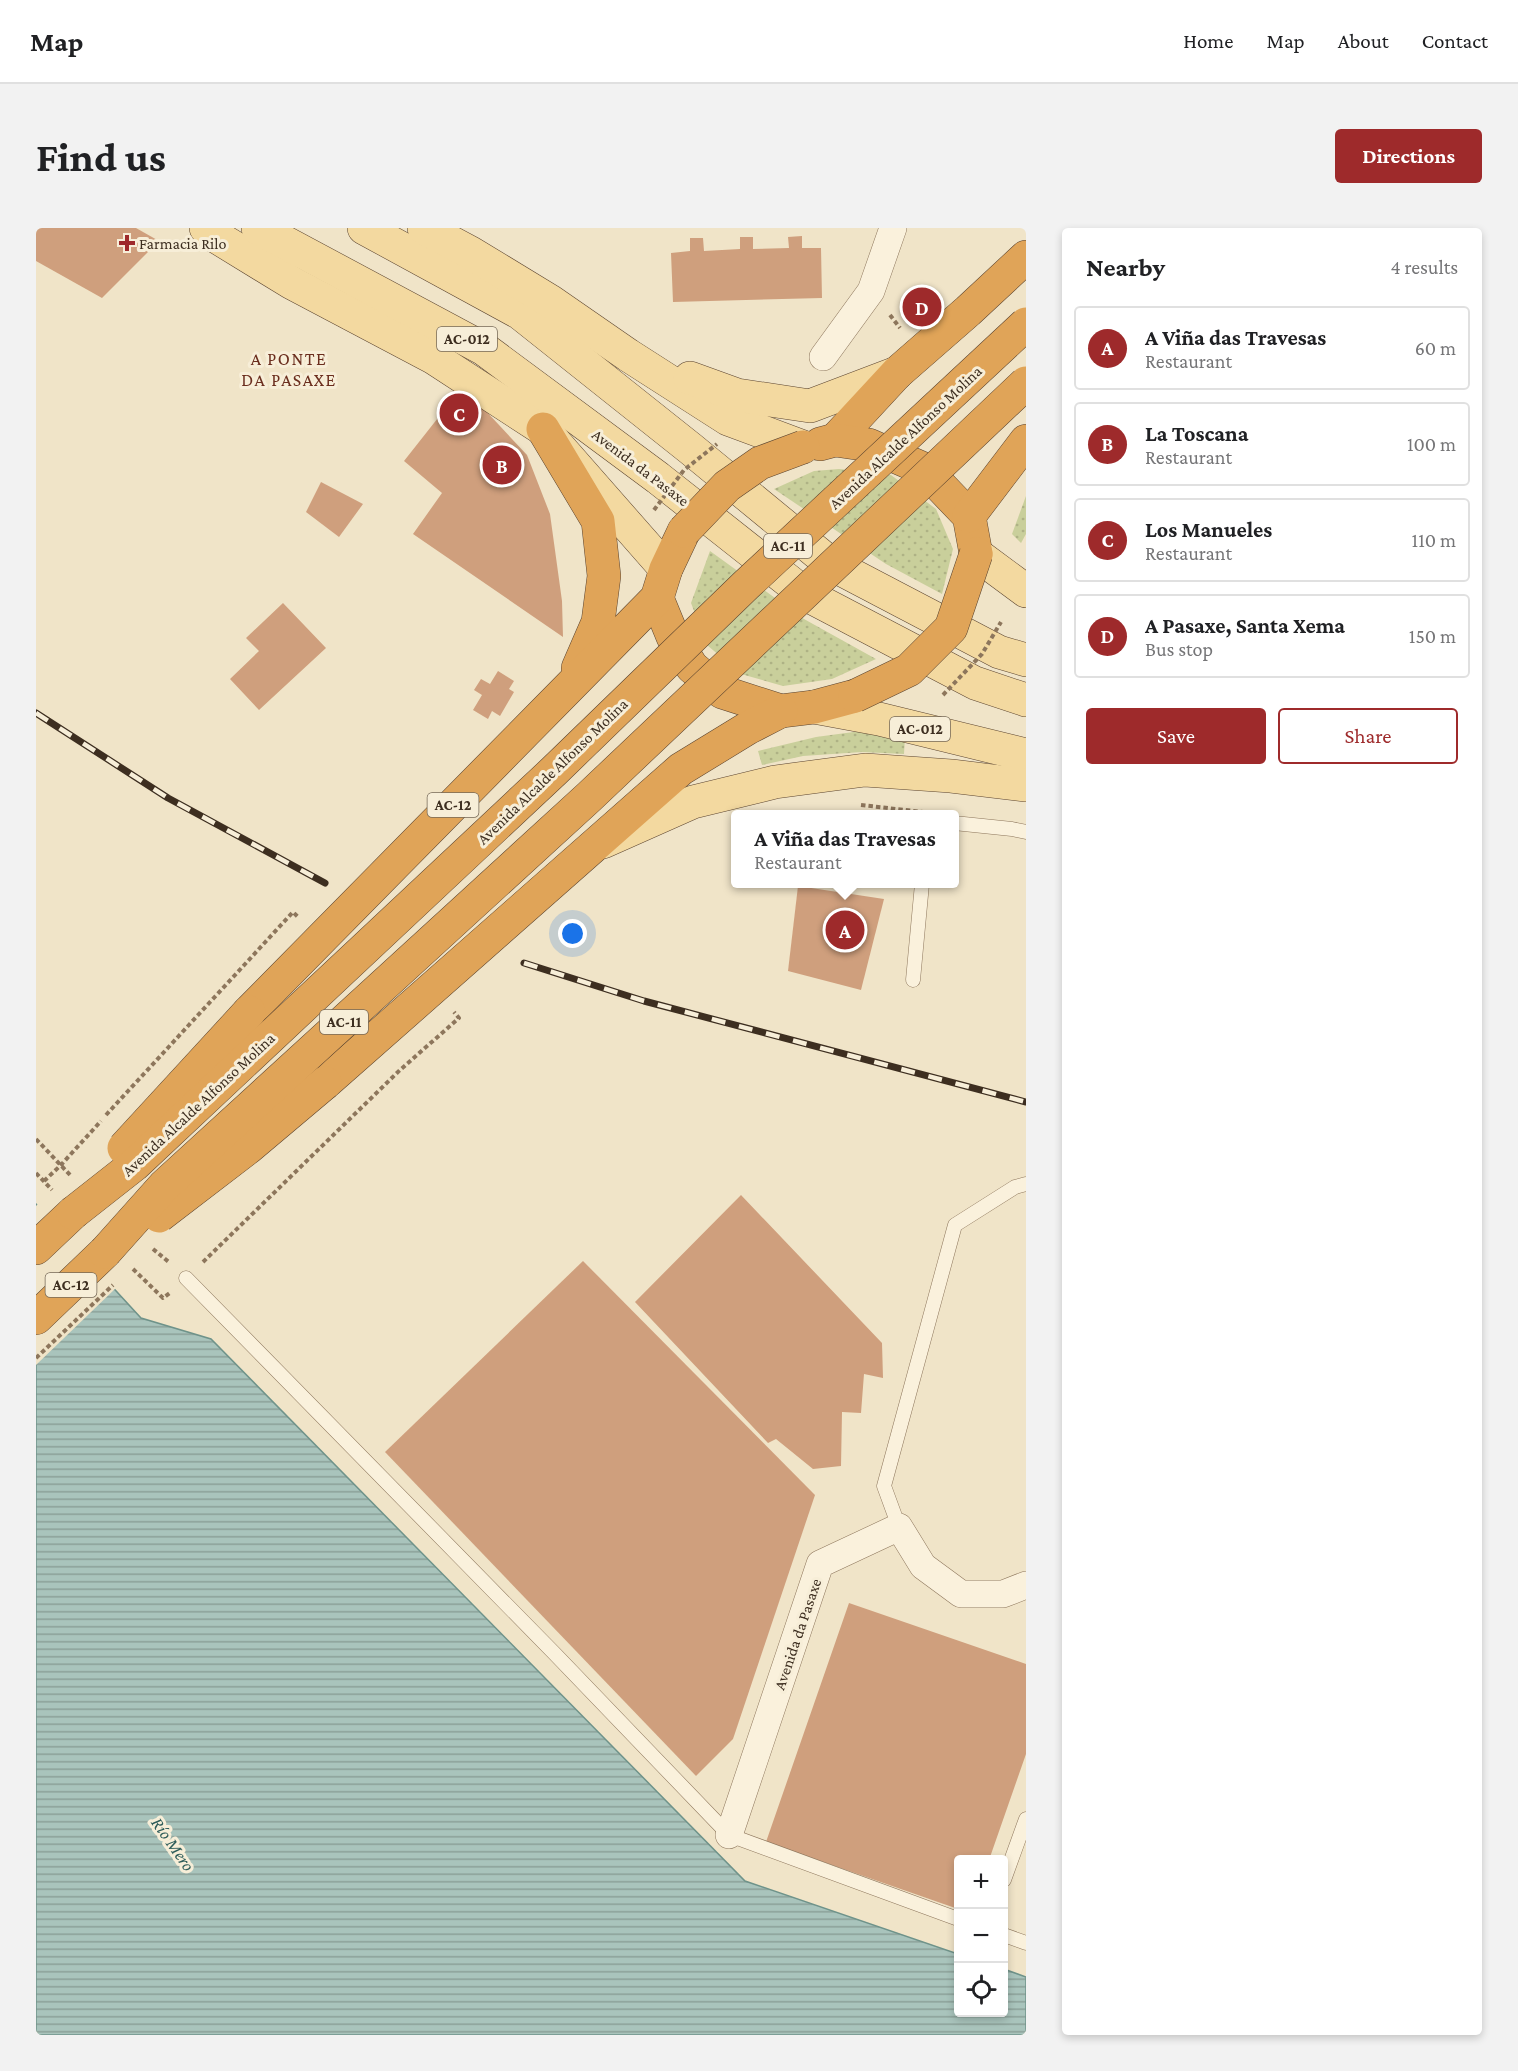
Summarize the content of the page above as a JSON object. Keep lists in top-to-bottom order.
{
  "streets": {
    "highway": ["Avenida Alcalde Alfonso Molina", "AC-11", "AC-12"],
    "main road": ["AC-012", "Avenida da Pasaxe"]
  },
  "crossings": [
    ["AC-012", "AC-11"],
    ["Avenida Alcalde Alfonso Molina", "AC-12"],
    ["AC-11", "AC-12"]
  ],
  "districts": ["A PONTE DA PASAXE"],
  "water": ["Río Mero"],
  "places": {
    "health": ["Farmacia Rilo"]
  },
  "page": {
    "header": "Map",
    "nav": [
      "Home",
      "Map",
      "About",
      "Contact"
    ],
    "buttons": [
      "Directions",
      ["Save", "Share"]
    ],
    "title": "Find us",
    "heading": ["Nearby", "4 results"],
    "pins": [
      "D",
      "C",
      "B",
      "A"
    ],
    "list": [
      {
        "mark": "A",
        "name": "A Viña das Travesas",
        "note": "Restaurant",
        "value": "60 m"
      },
      {
        "mark": "B",
        "name": "La Toscana",
        "note": "Restaurant",
        "value": "100 m"
      },
      {
        "mark": "C",
        "name": "Los Manueles",
        "note": "Restaurant",
        "value": "110 m"
      },
      {
        "mark": "D",
        "name": "A Pasaxe, Santa Xema",
        "note": "Bus stop",
        "value": "150 m"
      }
    ],
    "popup": ["A Viña das Travesas", "Restaurant"],
    "map_buttons": ["+", "−"]
  }
}
